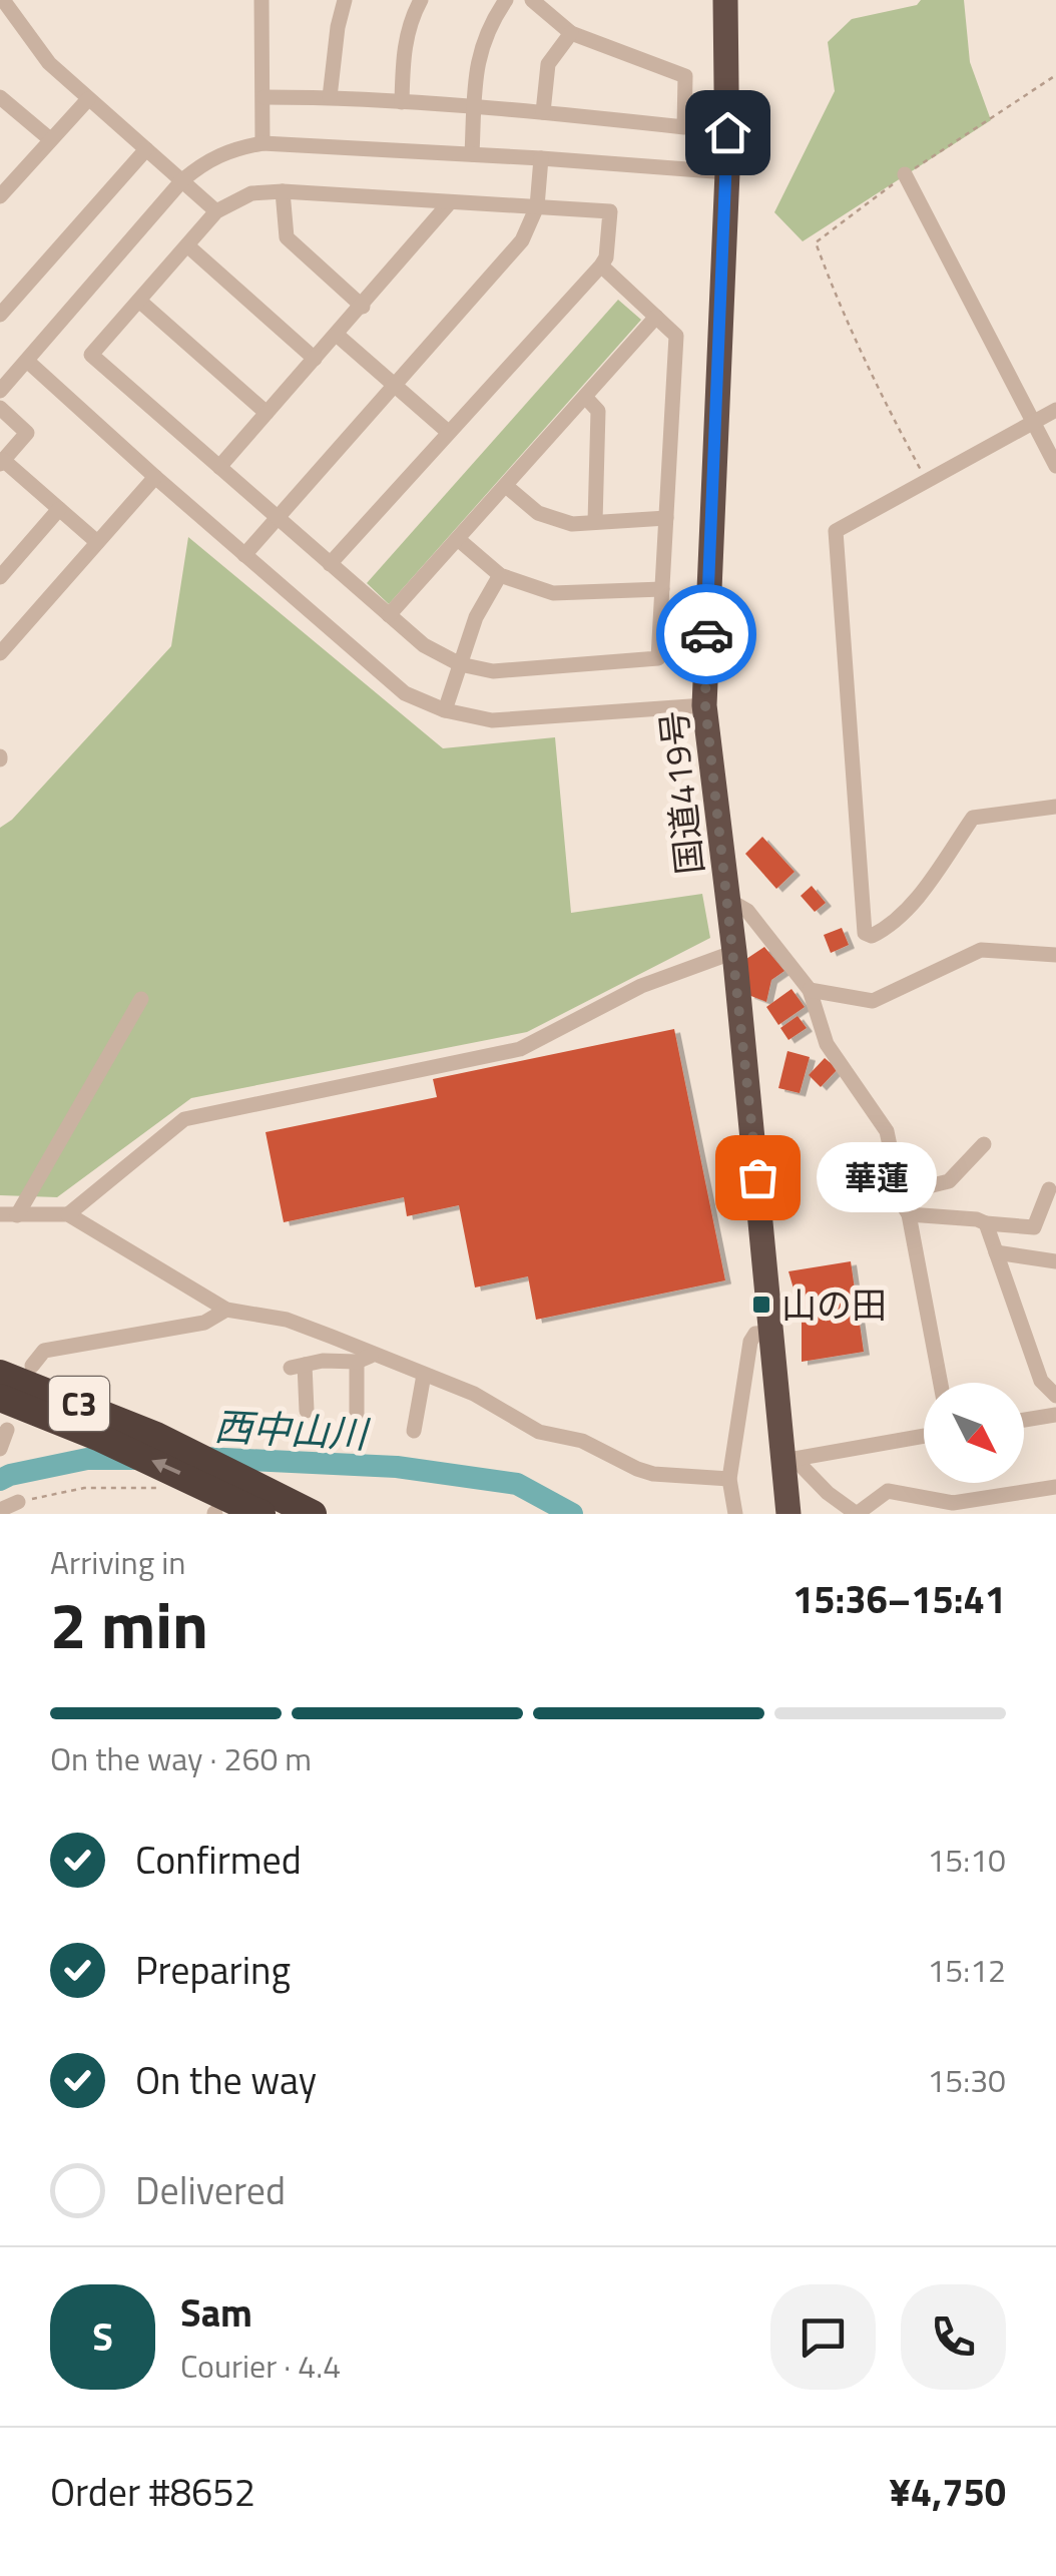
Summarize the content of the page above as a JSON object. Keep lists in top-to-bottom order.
{
  "streets": {
    "highway": ["国道419号", "C3"]
  },
  "water": ["西中山川"],
  "places": {
    "other": ["華蓮"],
    "transit": ["山の田"]
  },
  "north": "bottom right",
  "page": {
    "bubble": "華蓮",
    "heading": ["2 min", "Arriving in", "15:36–15:41"],
    "panel": [
      "Sam",
      "Courier · 4.4",
      "Order #8652",
      "¥4,750"
    ],
    "bar": "On the way · 260 m",
    "list": [
      ["Confirmed", "15:10"],
      ["Preparing", "15:12"],
      ["On the way", "15:30"],
      "Delivered"
    ],
    "round": "S"
  }
}
